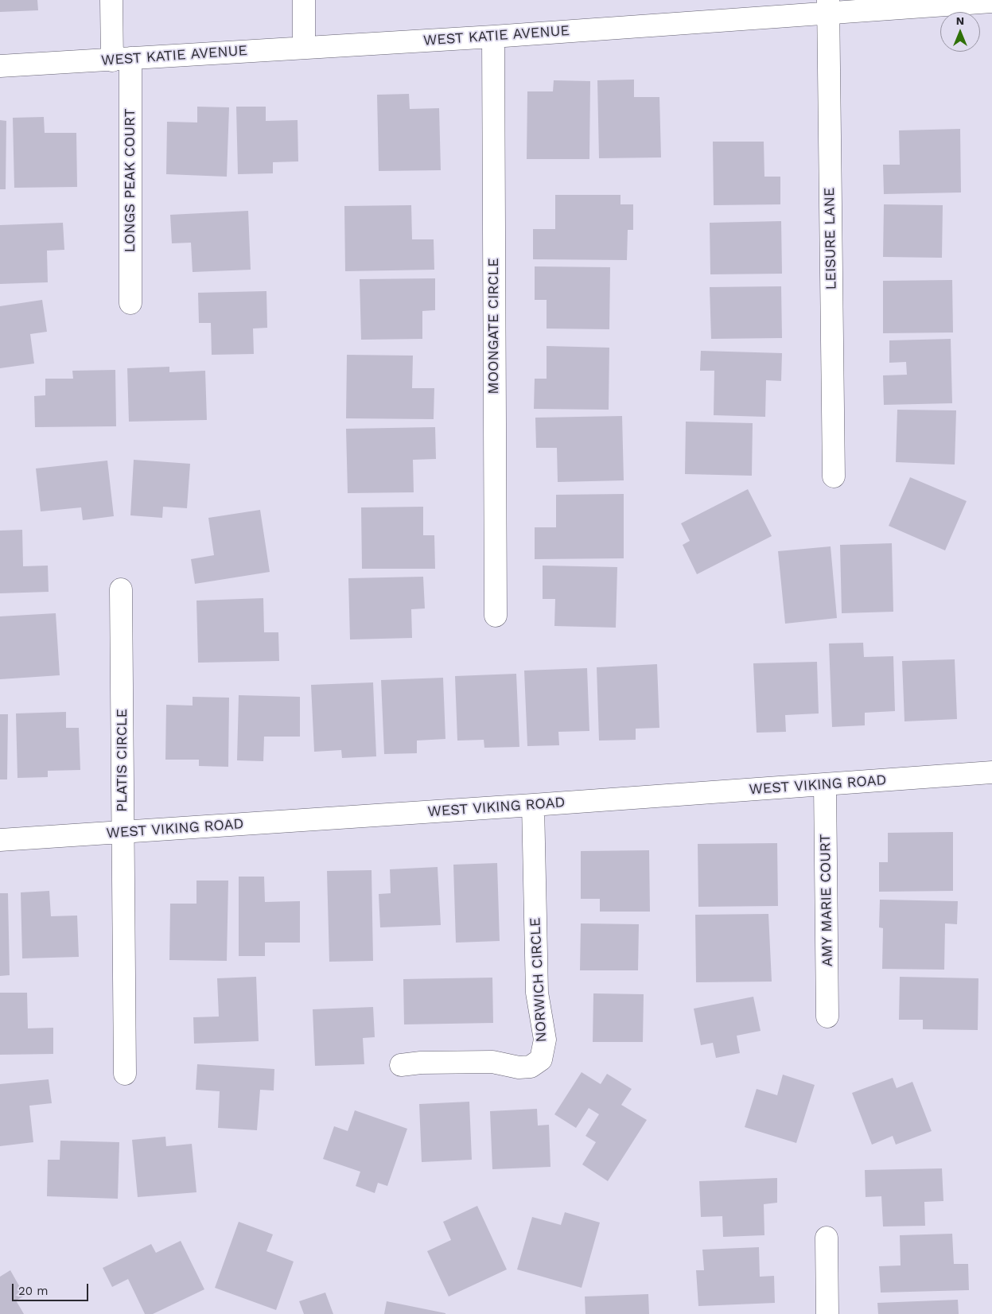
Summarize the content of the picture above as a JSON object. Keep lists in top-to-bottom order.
{
  "streets": {
    "street": [
      "WEST KATIE AVENUE",
      "LONGS PEAK COURT",
      "LEISURE LANE",
      "MOONGATE CIRCLE",
      "PLATIS CIRCLE",
      "WEST VIKING ROAD",
      "AMY MARIE COURT",
      "NORWICH CIRCLE"
    ]
  },
  "crossings": [
    ["WEST KATIE AVENUE", "LONGS PEAK COURT"],
    ["WEST KATIE AVENUE", "LEISURE LANE"],
    ["WEST KATIE AVENUE", "MOONGATE CIRCLE"],
    ["PLATIS CIRCLE", "WEST VIKING ROAD"],
    ["WEST VIKING ROAD", "AMY MARIE COURT"],
    ["WEST VIKING ROAD", "NORWICH CIRCLE"]
  ],
  "scale_bar": "20 m",
  "north": "top"
}
